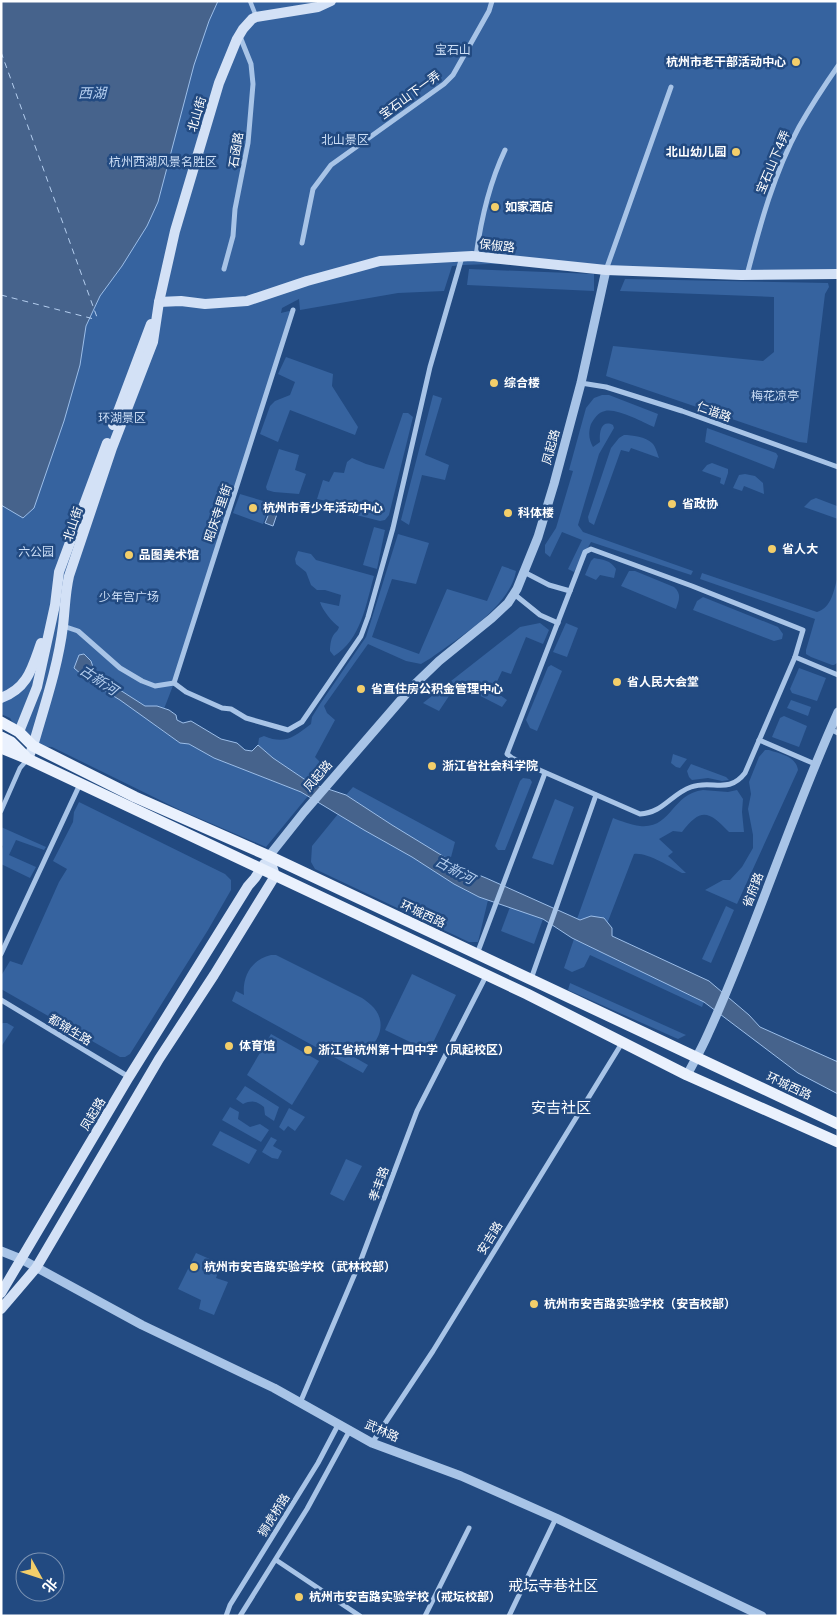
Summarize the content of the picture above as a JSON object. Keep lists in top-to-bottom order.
{
  "streets": {
    "main road": [
      "北山街",
      "保俶路",
      "凤起路",
      "环城西路"
    ],
    "street": [
      "宝石山下一弄",
      "石函路",
      "宝石山下4弄",
      "仁谐路",
      "昭庆寺里街",
      "省府路",
      "都锦生路",
      "孝丰路",
      "安吉路",
      "武林路",
      "狮虎桥路"
    ]
  },
  "crossings": [
    ["北山街", "石函路"],
    ["北山街", "保俶路"],
    ["北山街", "环城西路"],
    ["宝石山下4弄", "保俶路"],
    ["保俶路", "凤起路"],
    ["仁谐路", "凤起路"],
    ["凤起路", "环城西路"],
    ["凤起路", "都锦生路"],
    ["凤起路", "武林路"],
    ["省府路", "环城西路"],
    ["孝丰路", "武林路"],
    ["安吉路", "武林路"],
    ["武林路", "狮虎桥路"]
  ],
  "districts": ["安吉社区", "戒坛寺巷社区"],
  "water": ["西湖", "古新河"],
  "parks": [
    "宝石山",
    "北山景区",
    "杭州西湖风景名胜区",
    "梅花凉亭",
    "环湖景区",
    "六公园",
    "少年宫广场"
  ],
  "places": [
    "杭州市老干部活动中心",
    "北山幼儿园",
    "如家酒店",
    "综合楼",
    "省政协",
    "杭州市青少年活动中心",
    "科体楼",
    "省人大",
    "品图美术馆",
    "省人民大会堂",
    "省直住房公积金管理中心",
    "浙江省社会科学院",
    "体育馆",
    "浙江省杭州第十四中学（凤起校区）",
    "杭州市安吉路实验学校（武林校部）",
    "杭州市安吉路实验学校（安吉校部）",
    "杭州市安吉路实验学校（戒坛校部）"
  ],
  "north": "bottom right"
}
